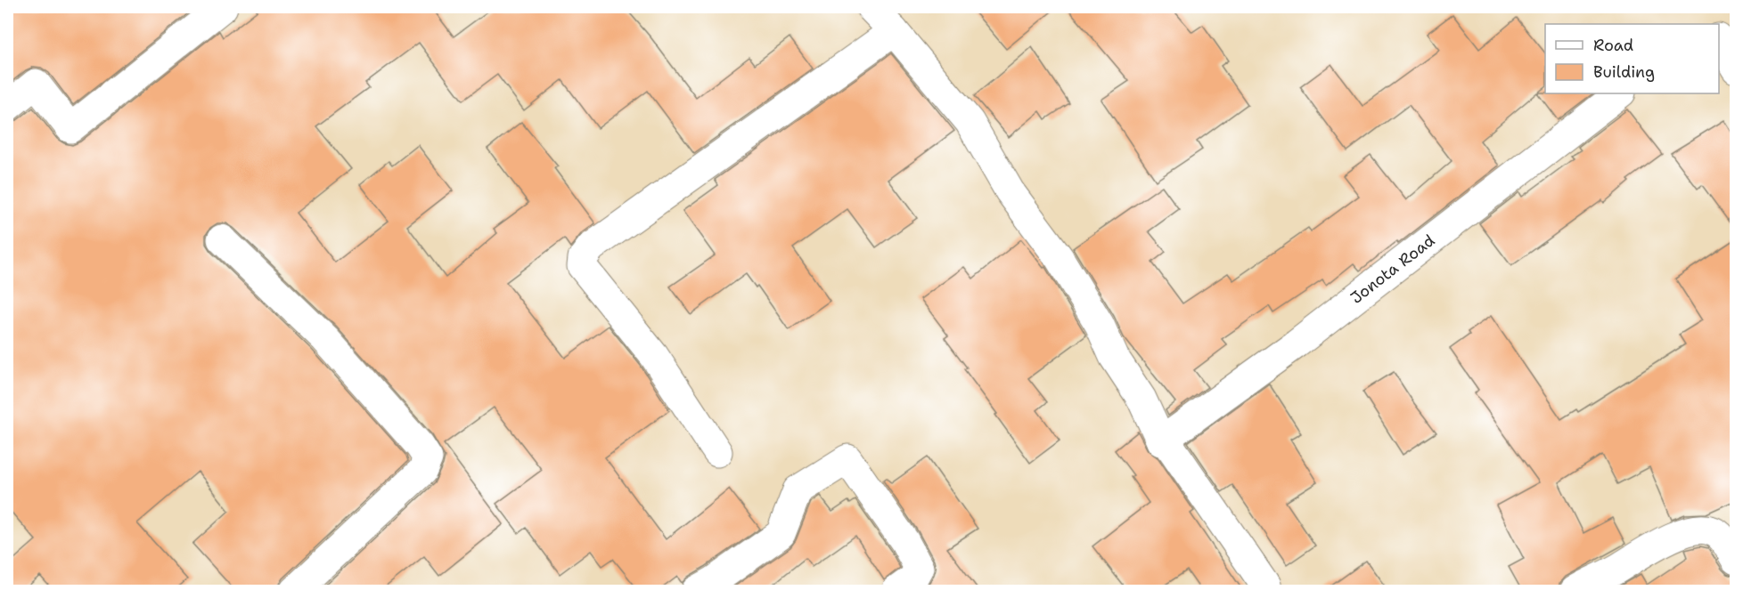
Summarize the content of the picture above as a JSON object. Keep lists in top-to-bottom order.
{
  "streets": {
    "street": ["Jonota Road"]
  },
  "legend": ["Road", "Building"]
}
